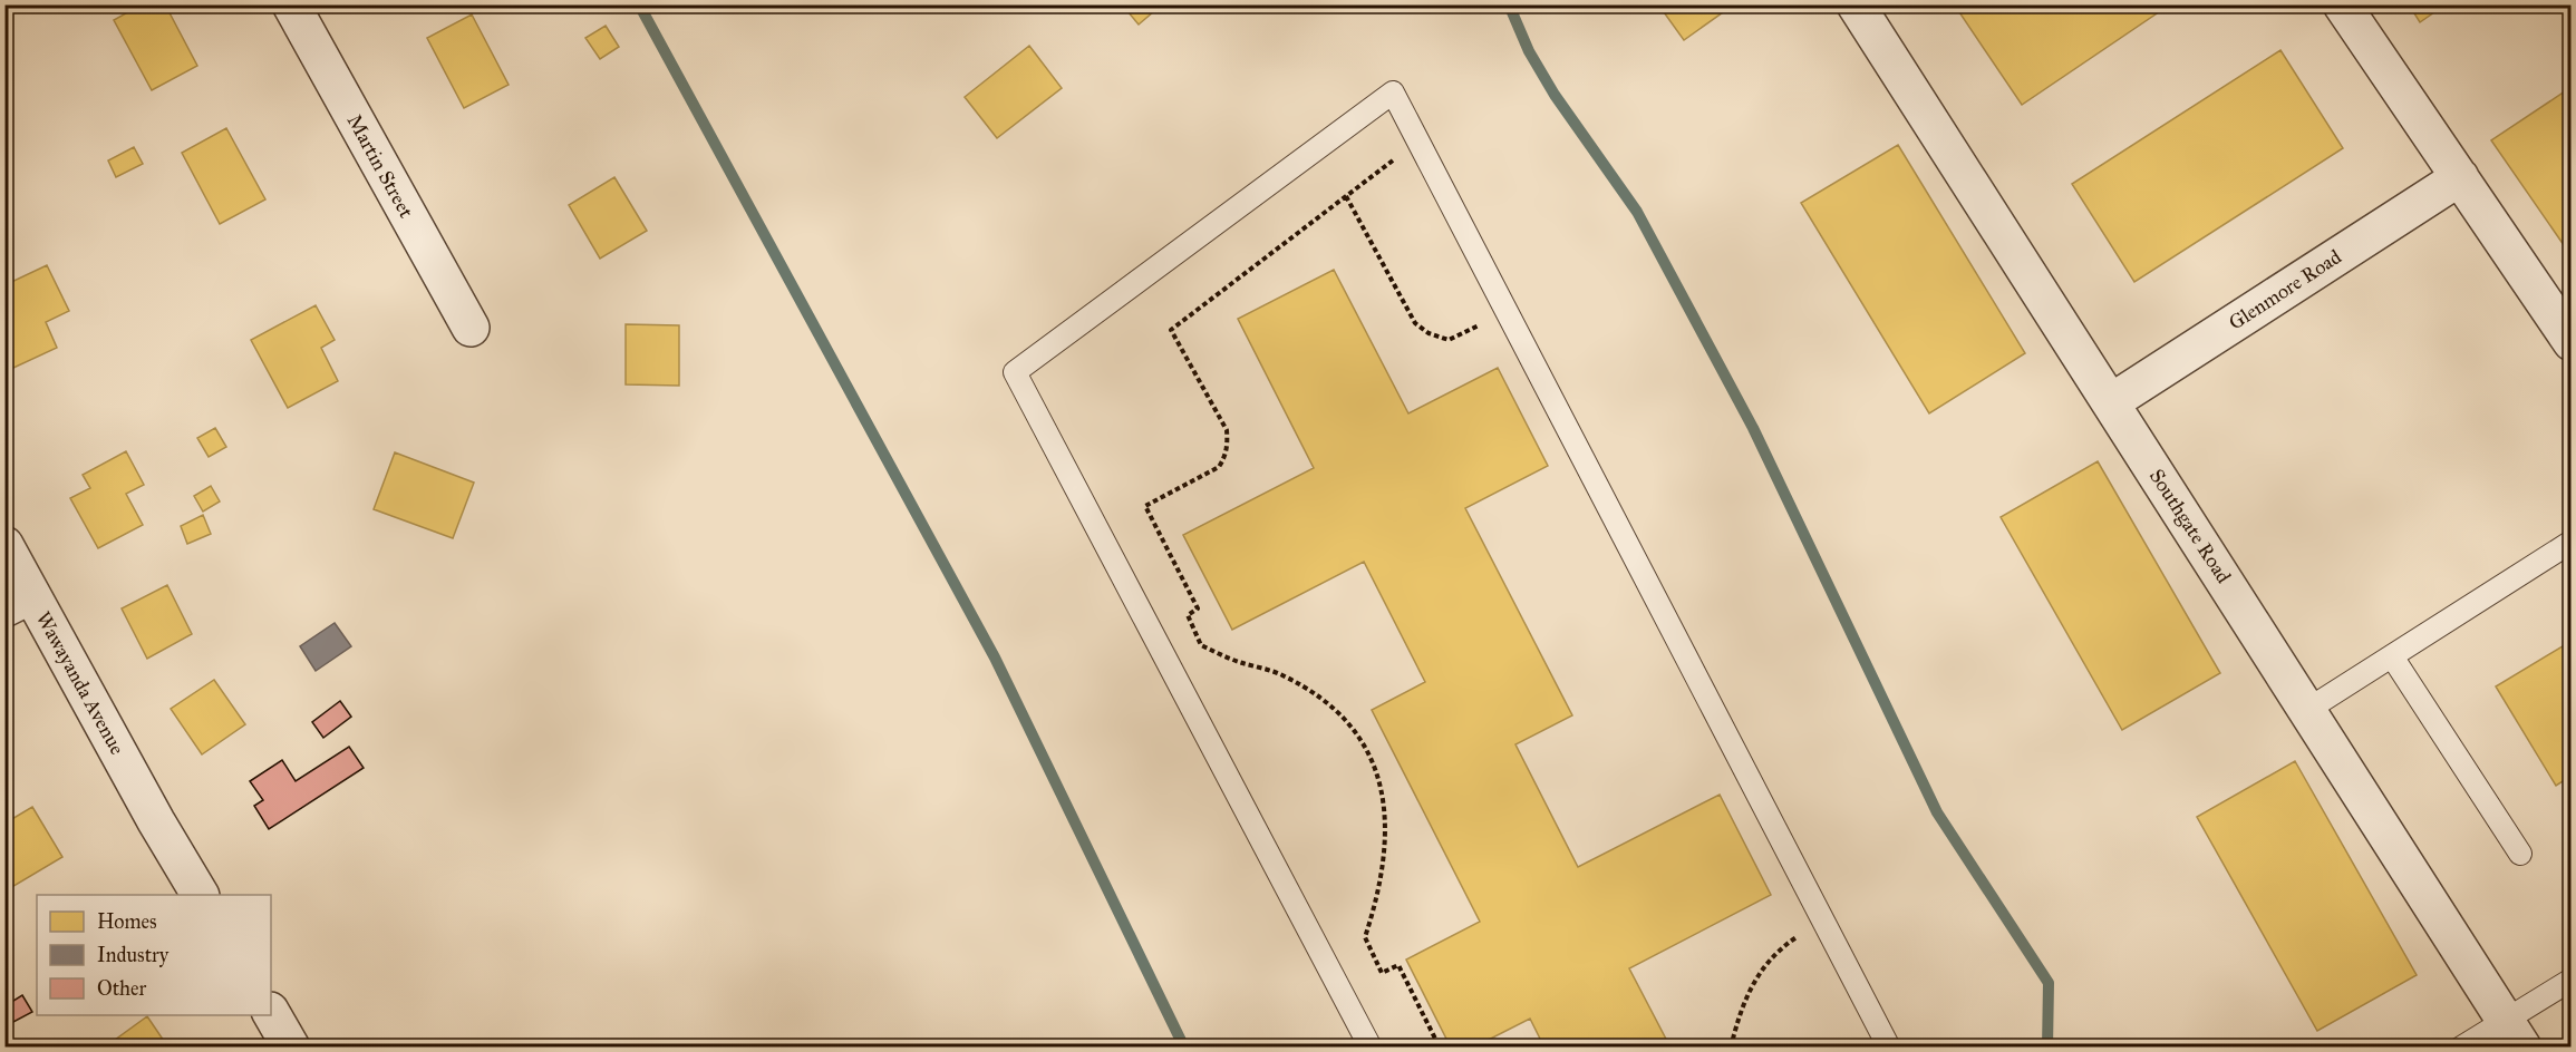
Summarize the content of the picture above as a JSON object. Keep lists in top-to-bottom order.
{
  "streets": {
    "street": [
      "Martin Street",
      "Glenmore Road",
      "Southgate Road",
      "Wawayanda Avenue"
    ]
  },
  "crossings": [
    ["Glenmore Road", "Southgate Road"]
  ],
  "legend": ["Homes", "Industry", "Other"]
}
